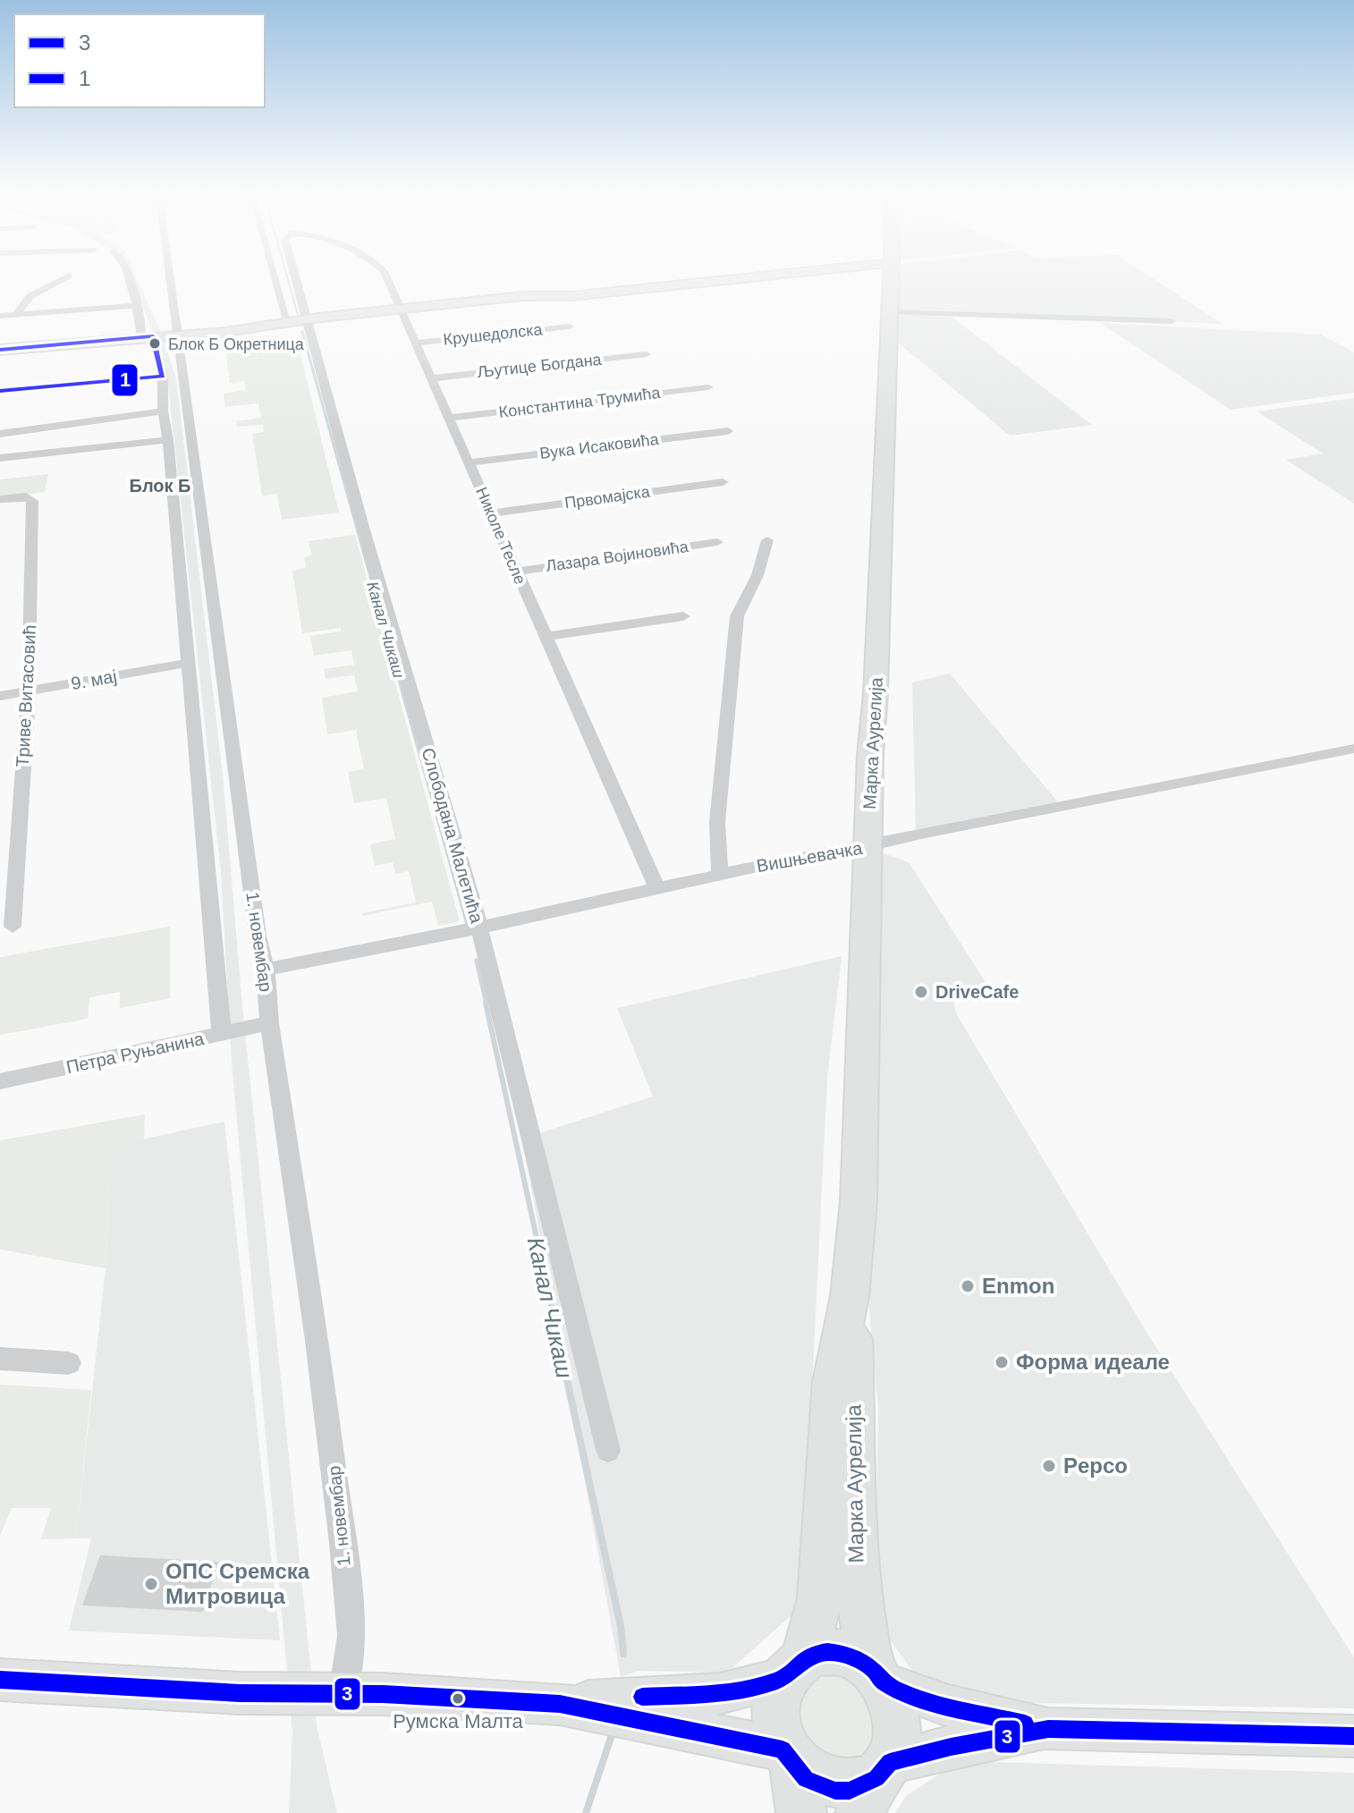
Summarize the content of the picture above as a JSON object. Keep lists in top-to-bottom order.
{
  "streets": {
    "main road": ["Марка Аурелија"],
    "street": [
      "Крушедолска",
      "Љутице Богдана",
      "Константина Трумића",
      "Вука Исаковића",
      "Првомајска",
      "Николе Тесле",
      "Лазара Војиновића",
      "9. мај",
      "Триве Витасовић",
      "Слободана Малетића",
      "Вишњевачка",
      "1. новембар",
      "Петра Руњанина"
    ]
  },
  "crossings": [
    ["Крушедолска", "Николе Тесле"],
    ["Љутице Богдана", "Николе Тесле"],
    ["Константина Трумића", "Николе Тесле"],
    ["Вука Исаковића", "Николе Тесле"],
    ["Првомајска", "Николе Тесле"],
    ["Николе Тесле", "Лазара Војиновића"],
    ["Николе Тесле", "Вишњевачка"],
    ["9. мај", "Триве Витасовић"],
    ["Марка Аурелија", "Вишњевачка"],
    ["Слободана Малетића", "Вишњевачка"],
    ["Вишњевачка", "1. новембар"],
    ["1. новембар", "Петра Руњанина"]
  ],
  "districts": ["Блок Б"],
  "water": ["Канал Чикаш"],
  "places": [
    "Блок Б Окретница",
    "DriveCafe",
    "Enmon",
    "Форма идеале",
    "Pepco",
    "ОПС Сремска Митровица",
    "Румска Малта"
  ],
  "lines": ["transit line 1", "transit line 3"],
  "legend": ["3", "1"]
}
